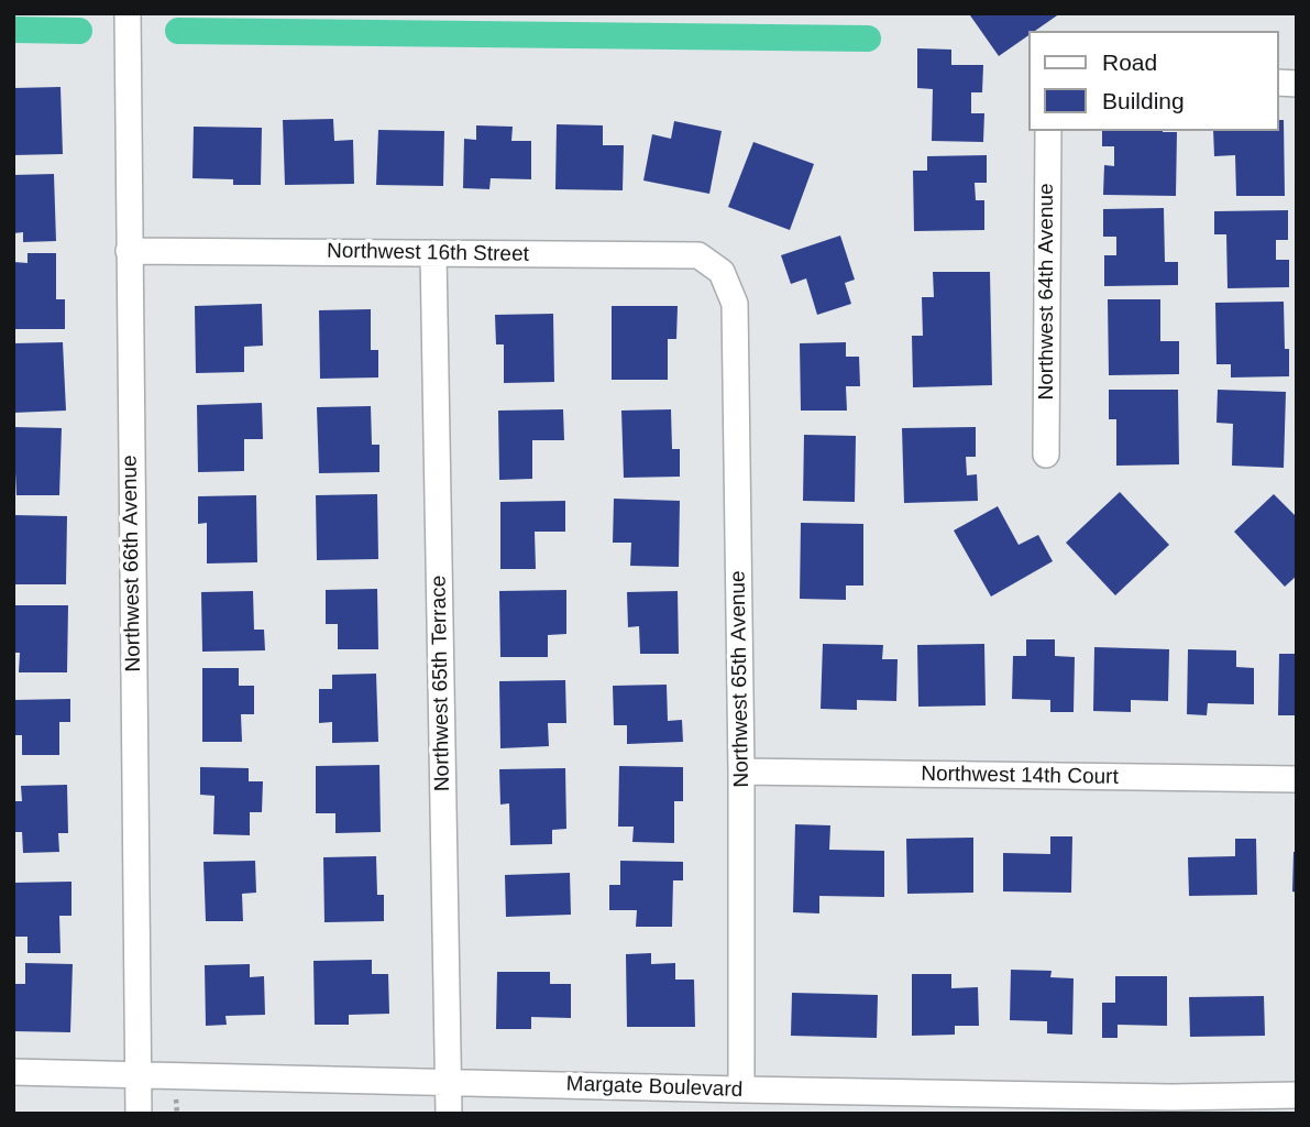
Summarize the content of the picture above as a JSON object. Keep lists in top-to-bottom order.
{
  "streets": {
    "street": [
      "Northwest 16th Street",
      "Northwest 64th Avenue",
      "Northwest 66th Avenue",
      "Northwest 65th Avenue",
      "Northwest 65th Terrace",
      "Northwest 14th Court",
      "Margate Boulevard"
    ]
  },
  "crossings": [
    ["Northwest 16th Street", "Northwest 66th Avenue"],
    ["Northwest 16th Street", "Northwest 65th Avenue"],
    ["Northwest 16th Street", "Northwest 65th Terrace"],
    ["Northwest 66th Avenue", "Margate Boulevard"],
    ["Northwest 65th Avenue", "Northwest 14th Court"],
    ["Northwest 65th Avenue", "Margate Boulevard"],
    ["Northwest 65th Terrace", "Margate Boulevard"]
  ],
  "legend": ["Road", "Building"]
}
